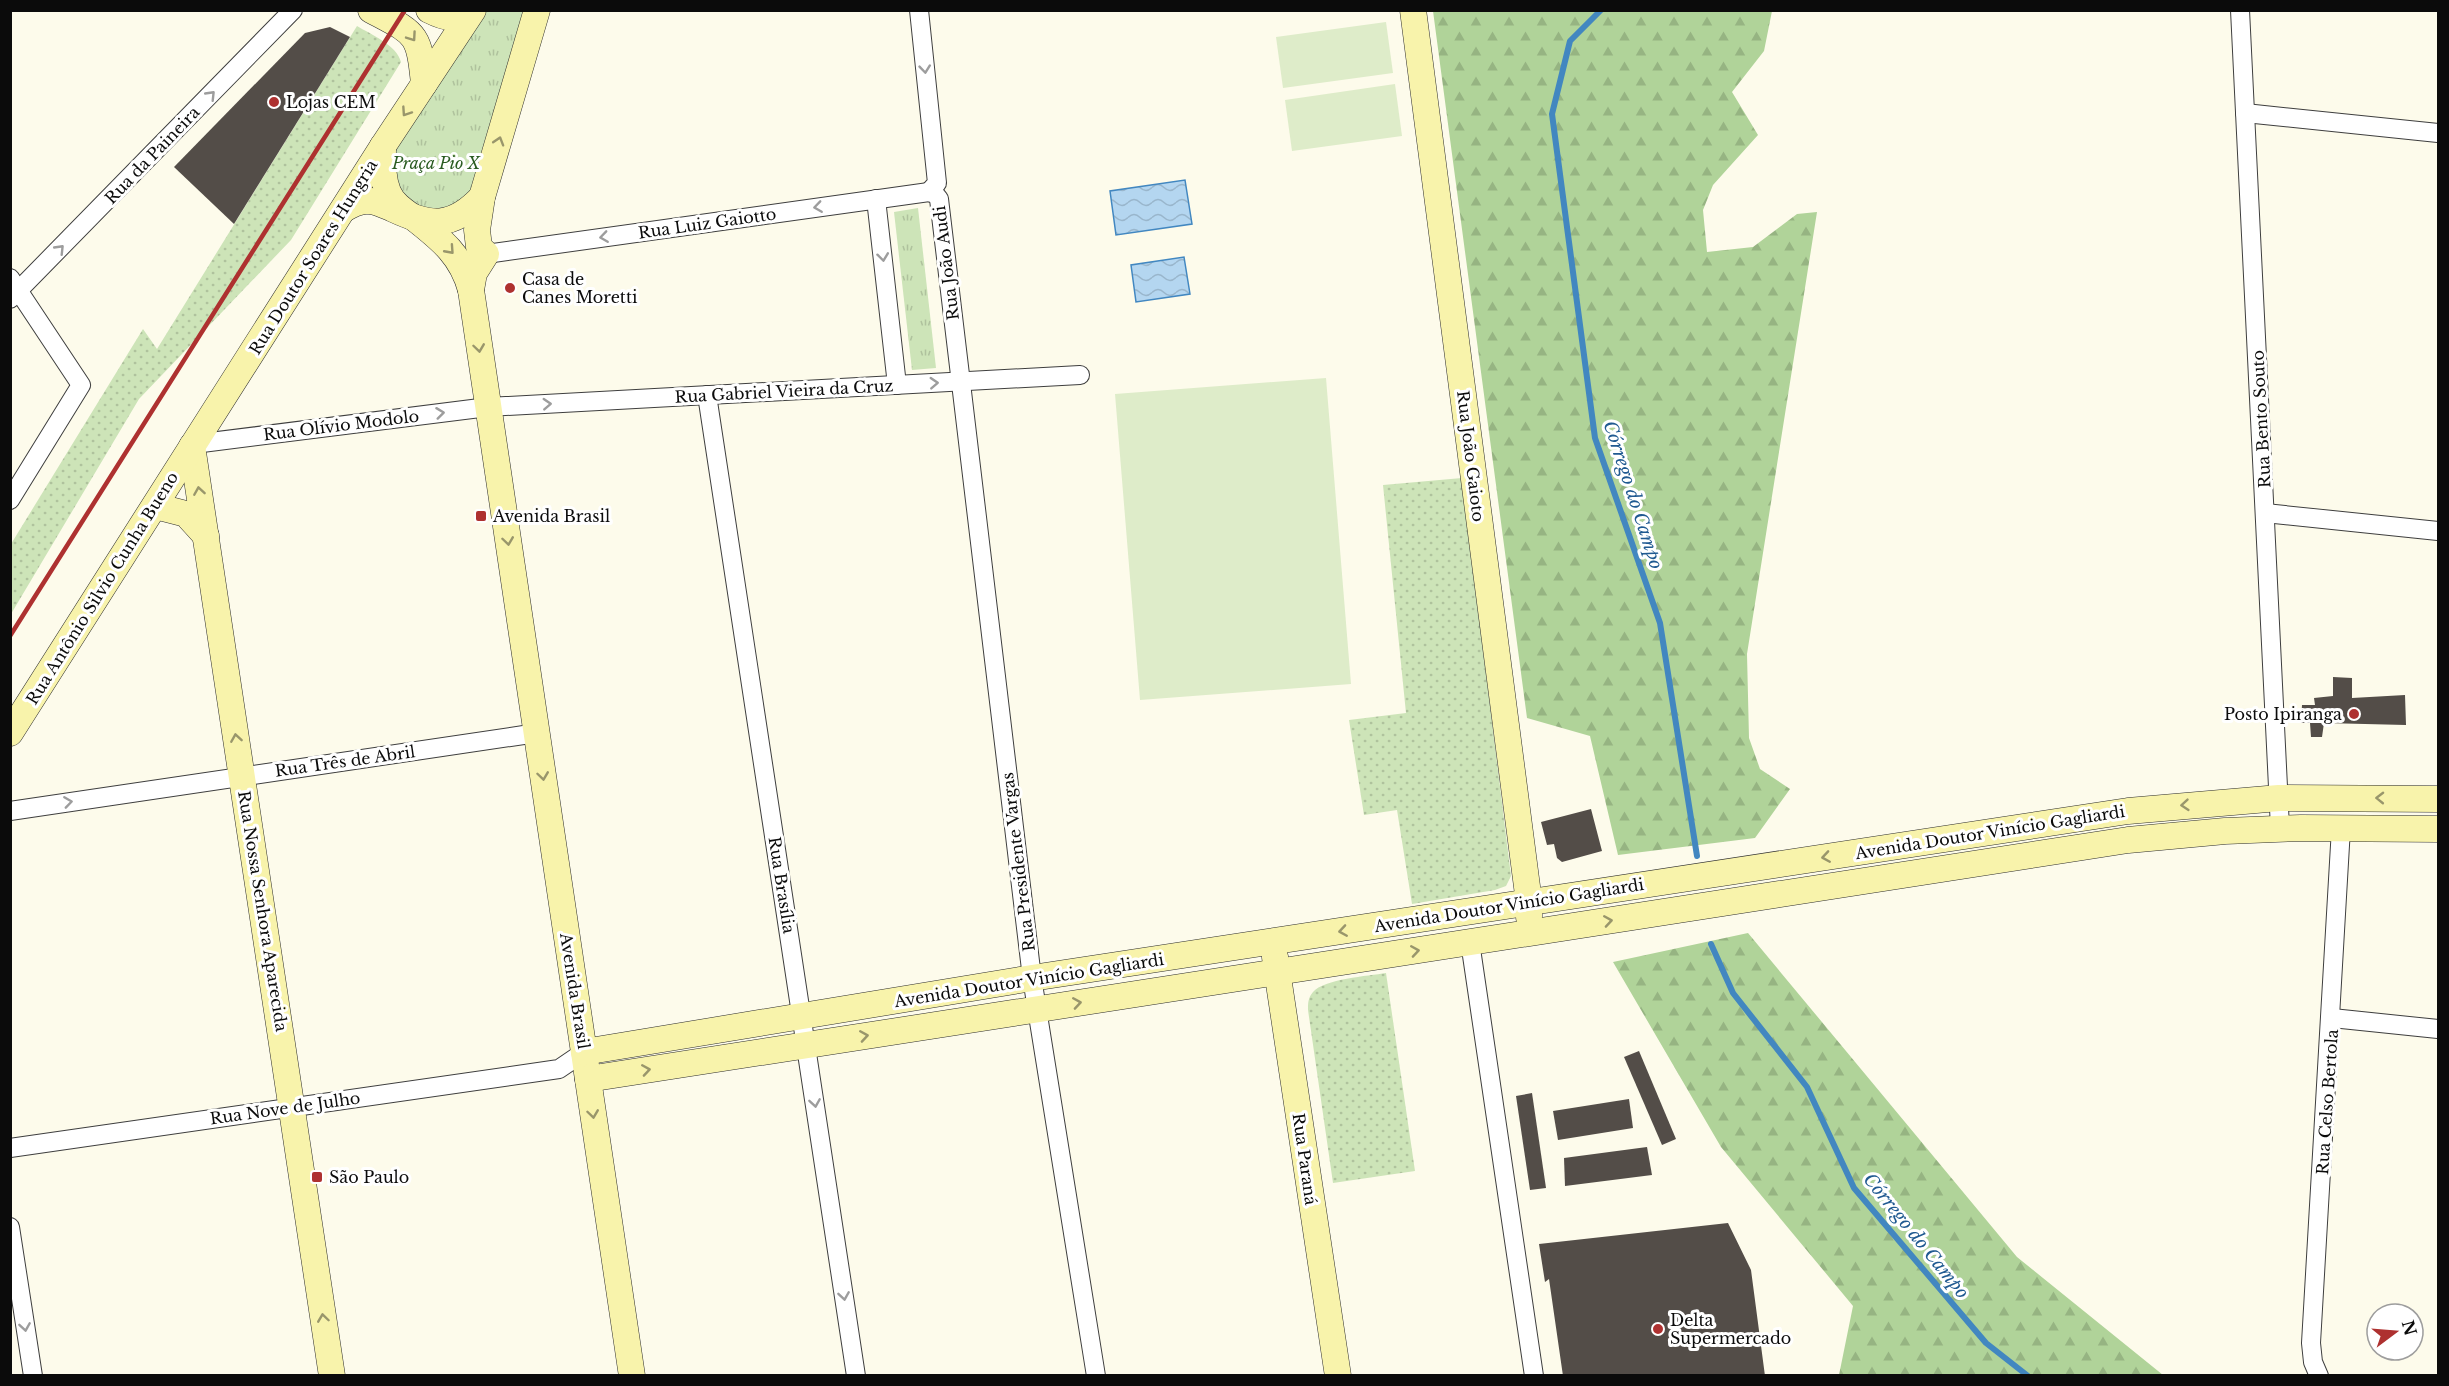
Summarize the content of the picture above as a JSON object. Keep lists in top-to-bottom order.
{
  "streets": {
    "street": [
      "Rua da Paineira",
      "Rua Luiz Gaiotto",
      "Rua Doutor Soares Hungria",
      "Rua João Audi",
      "Rua Gabriel Vieira da Cruz",
      "Rua Bento Souto",
      "Rua Olívio Modolo",
      "Rua João Gaioto",
      "Rua Antônio Silvio Cunha Bueno",
      "Rua Três de Abril",
      "Avenida Doutor Vinício Gagliardi",
      "Rua Presidente Vargas",
      "Rua Brasília",
      "Rua Nossa Senhora Aparecida",
      "Avenida Brasil",
      "Rua Celso Bertola",
      "Rua Nove de Julho",
      "Rua Paraná"
    ]
  },
  "crossings": [
    ["Rua Luiz Gaiotto", "Rua João Audi"],
    ["Rua Luiz Gaiotto", "Avenida Brasil"],
    ["Rua Doutor Soares Hungria", "Rua Olívio Modolo"],
    ["Rua Doutor Soares Hungria", "Rua Antônio Silvio Cunha Bueno"],
    ["Rua Doutor Soares Hungria", "Rua Nossa Senhora Aparecida"],
    ["Rua João Audi", "Rua Gabriel Vieira da Cruz"],
    ["Rua João Audi", "Rua Presidente Vargas"],
    ["Rua Gabriel Vieira da Cruz", "Rua Olívio Modolo"],
    ["Rua Gabriel Vieira da Cruz", "Rua Presidente Vargas"],
    ["Rua Gabriel Vieira da Cruz", "Rua Brasília"],
    ["Rua Gabriel Vieira da Cruz", "Avenida Brasil"],
    ["Rua Bento Souto", "Avenida Doutor Vinício Gagliardi"],
    ["Rua Olívio Modolo", "Rua Antônio Silvio Cunha Bueno"],
    ["Rua Olívio Modolo", "Rua Nossa Senhora Aparecida"],
    ["Rua Olívio Modolo", "Avenida Brasil"],
    ["Rua João Gaioto", "Avenida Doutor Vinício Gagliardi"],
    ["Rua Antônio Silvio Cunha Bueno", "Rua Nossa Senhora Aparecida"],
    ["Rua Três de Abril", "Rua Nossa Senhora Aparecida"],
    ["Rua Três de Abril", "Avenida Brasil"],
    ["Avenida Doutor Vinício Gagliardi", "Rua Presidente Vargas"],
    ["Avenida Doutor Vinício Gagliardi", "Rua Brasília"],
    ["Avenida Doutor Vinício Gagliardi", "Avenida Brasil"],
    ["Avenida Doutor Vinício Gagliardi", "Rua Celso Bertola"],
    ["Avenida Doutor Vinício Gagliardi", "Rua Nove de Julho"],
    ["Avenida Doutor Vinício Gagliardi", "Rua Paraná"],
    ["Rua Nossa Senhora Aparecida", "Rua Nove de Julho"],
    ["Avenida Brasil", "Rua Nove de Julho"]
  ],
  "one_way": [
    "Rua da Paineira",
    "Rua Luiz Gaiotto",
    "Rua João Audi",
    "Rua Gabriel Vieira da Cruz",
    "Rua Olívio Modolo",
    "Rua Três de Abril",
    "Rua Nossa Senhora Aparecida",
    "Avenida Brasil"
  ],
  "water": ["Córrego do Campo"],
  "parks": ["Praça Pio X"],
  "places": {
    "other": [
      "Lojas CEM",
      "Casa de Canes Moretti",
      "Posto Ipiranga",
      "Delta Supermercado"
    ],
    "transit": ["Avenida Brasil", "São Paulo"]
  },
  "north": "right"
}
